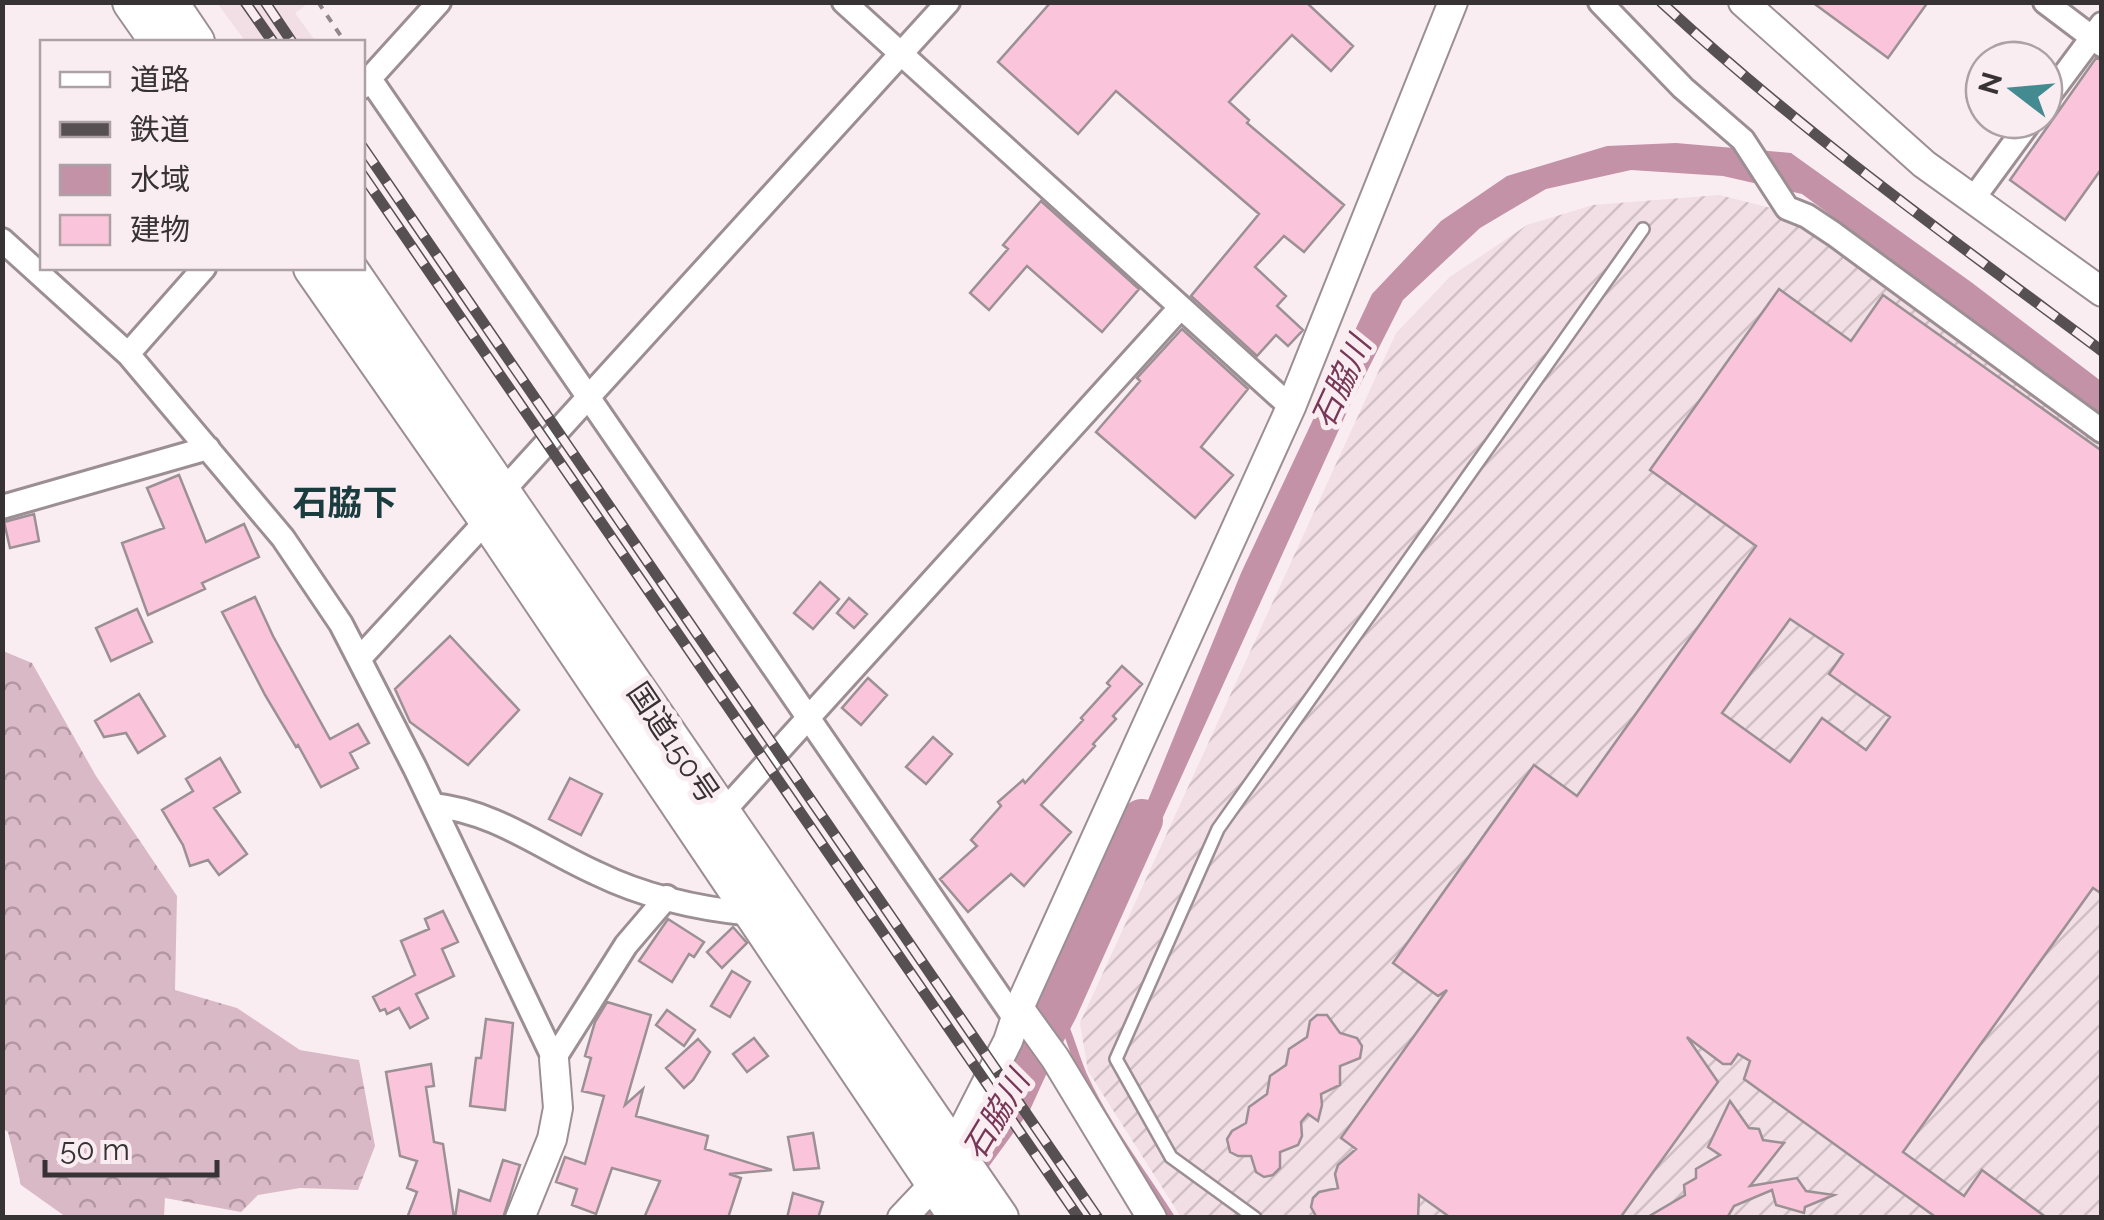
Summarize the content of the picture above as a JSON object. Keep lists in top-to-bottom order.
{
  "streets": {
    "highway": ["国道150号"]
  },
  "districts": ["石脇下"],
  "water": ["石脇川"],
  "legend": [
    "道路",
    "鉄道",
    "水域",
    "建物"
  ],
  "scale_bar": "50 m",
  "north": "left"
}
